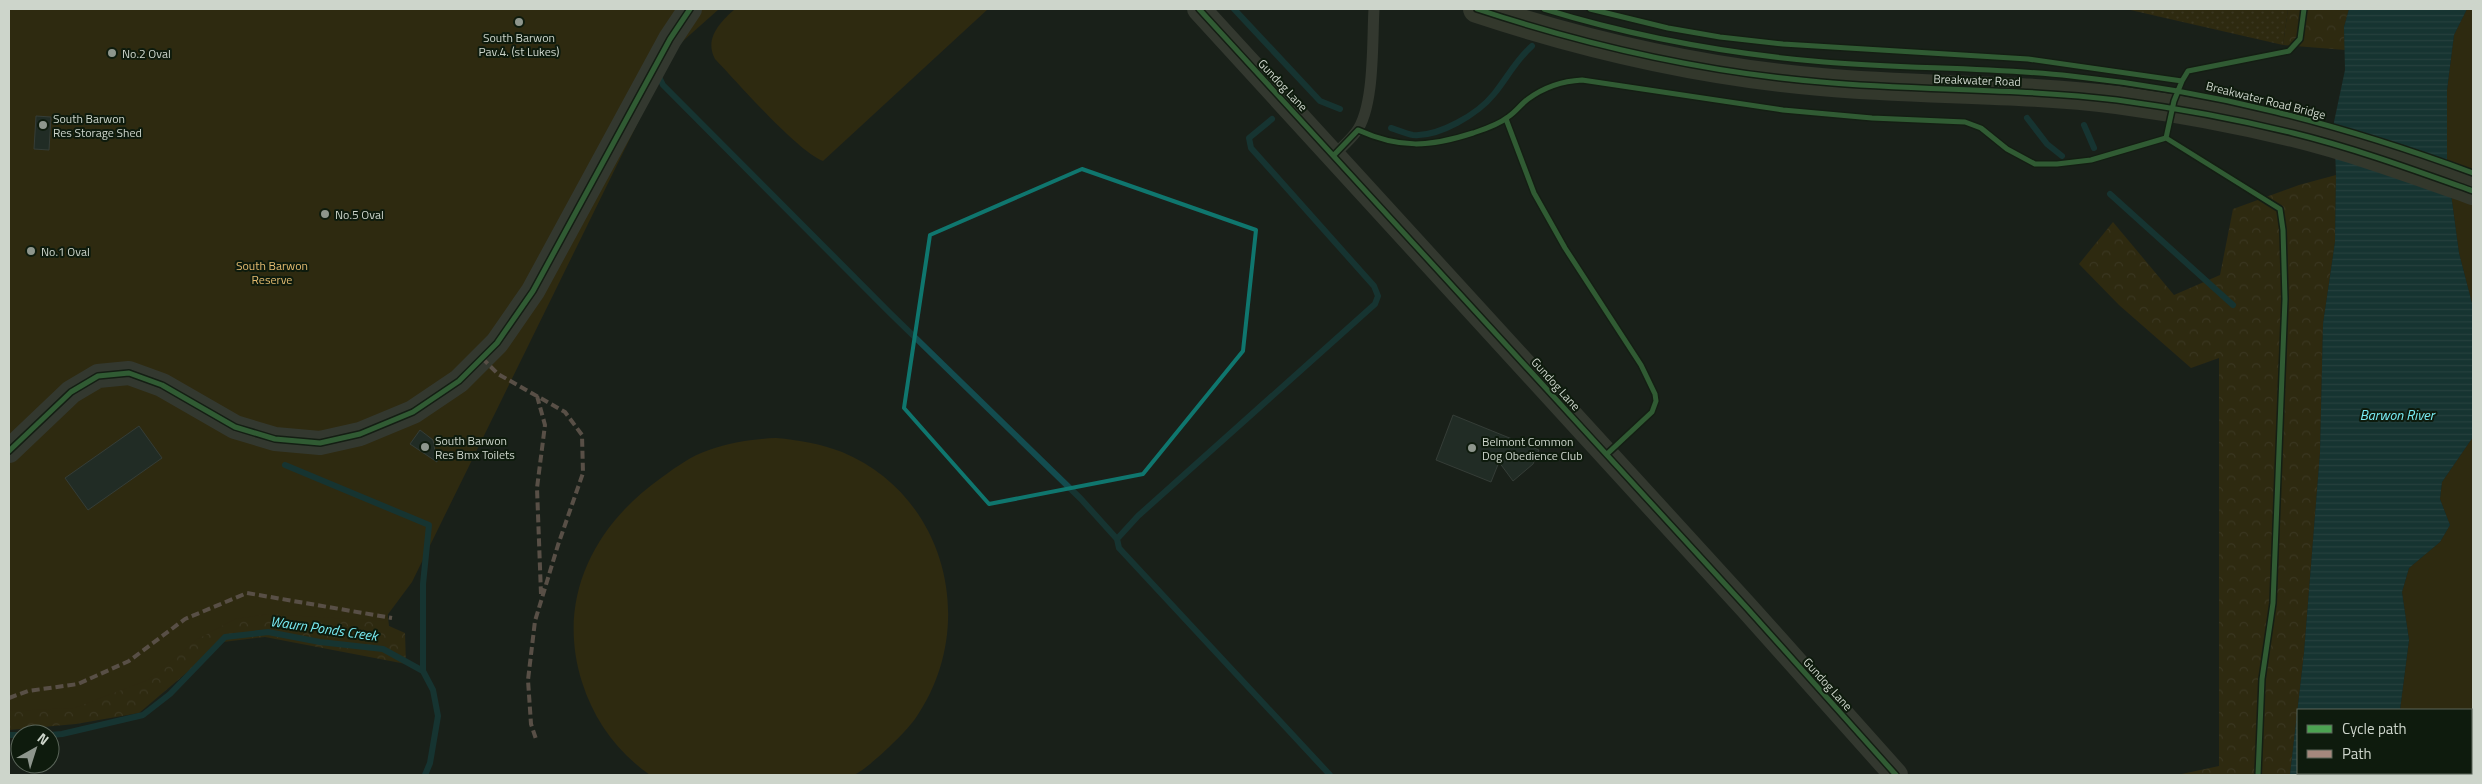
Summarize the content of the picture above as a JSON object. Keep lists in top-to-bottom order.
{
  "streets": {
    "main road": ["Breakwater Road"],
    "street": ["Gundog Lane"],
    "cycle path": ["Breakwater Road Bridge"]
  },
  "water": ["Barwon River", "Waurn Ponds Creek"],
  "parks": ["South Barwon Reserve"],
  "places": [
    "South Barwon Pav.4. (st Lukes)",
    "No.2 Oval",
    "South Barwon Res Storage Shed",
    "No.5 Oval",
    "No.1 Oval",
    "South Barwon Res Bmx Toilets",
    "Belmont Common Dog Obedience Club"
  ],
  "legend": ["Cycle path", "Path"],
  "north": "top right"
}
